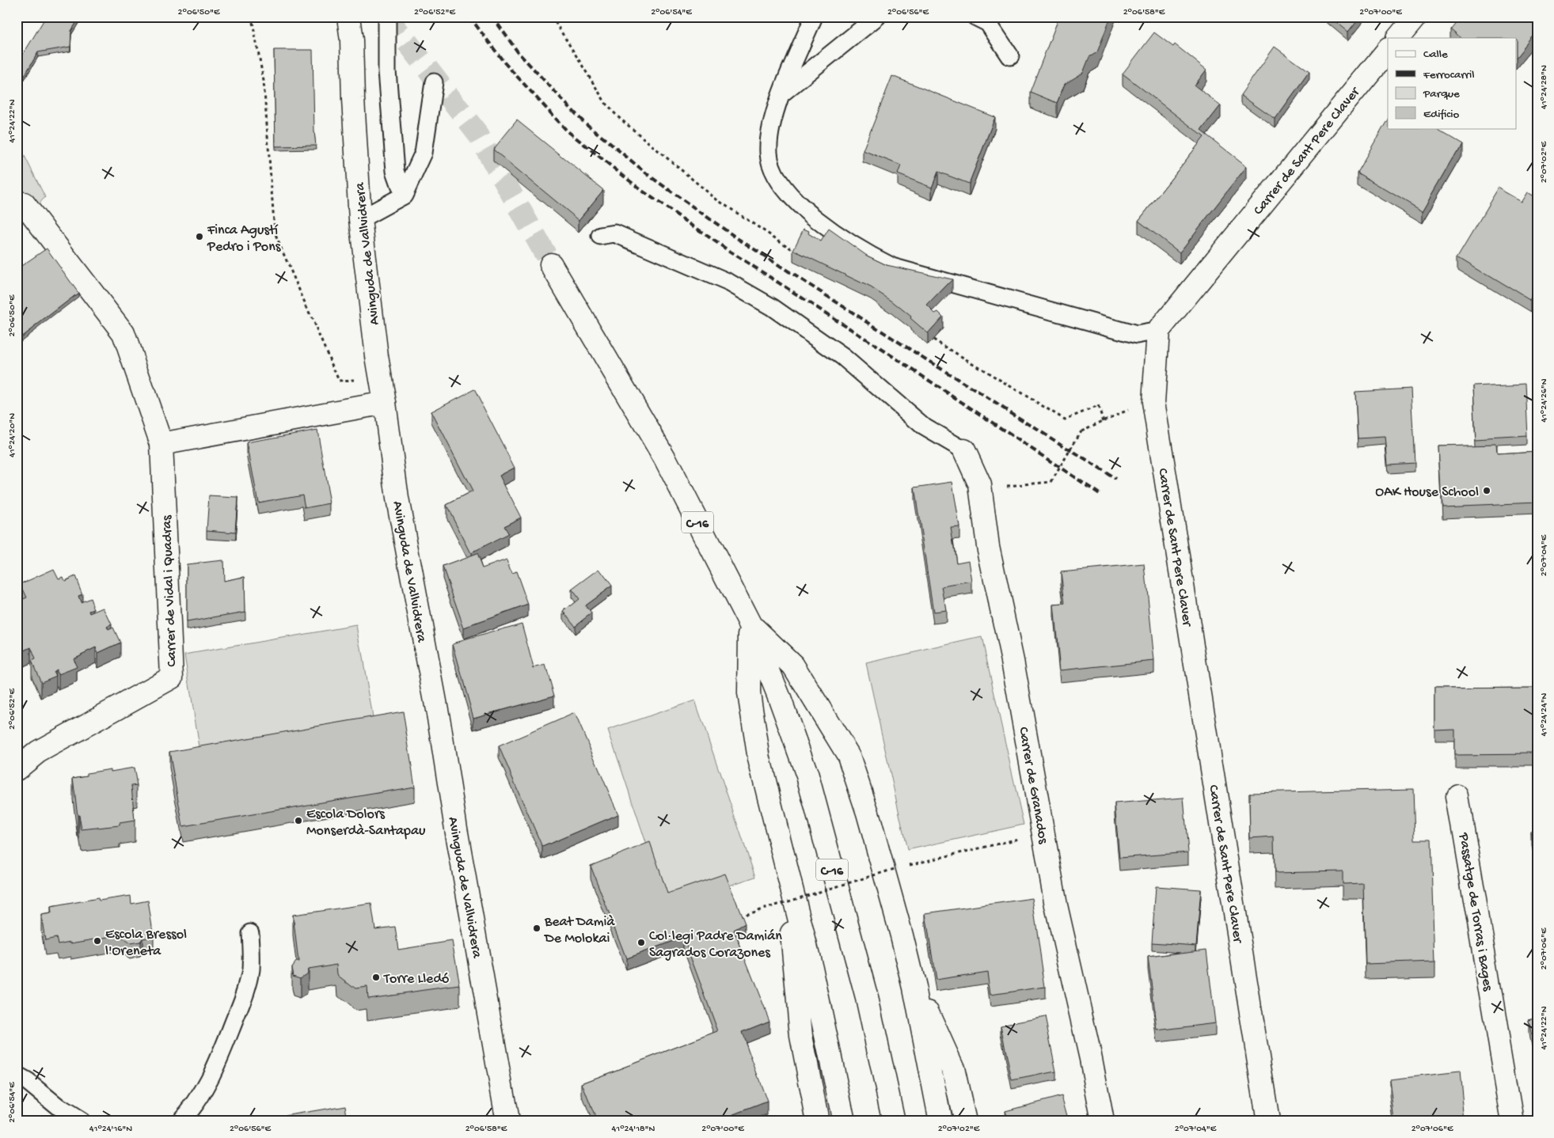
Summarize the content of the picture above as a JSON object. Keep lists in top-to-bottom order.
{
  "streets": {
    "main road": [
      "Carrer de Sant Pere Claver",
      "Avinguda de Vallvidrera",
      "C-16",
      "Carrer de Vidal i Quadras",
      "Carrer de Granados",
      "Passatge de Torras i Bages"
    ]
  },
  "places": [
    "Finca Agustí Pedro i Pons",
    "OAK House School",
    "Escola Dolors Monserdà-Santapau",
    "Beat Damià De Molokai",
    "Escola Bressol l'Oreneta",
    "Col·legi Padre Damián Sagrados Corazones",
    "Torre Lledó"
  ],
  "legend": [
    "Calle",
    "Ferrocarril",
    "Parque",
    "Edificio"
  ],
  "coordinates": [
    "2°06'50\"E",
    "2°06'52\"E",
    "2°06'54\"E",
    "2°06'56\"E",
    "2°06'58\"E",
    "2°07'00\"E",
    "41°24'28\"N",
    "41°24'22\"N",
    "2°07'02\"E",
    "41°24'26\"N",
    "41°24'20\"N",
    "2°07'04\"E",
    "41°24'24\"N",
    "2°07'06\"E",
    "41°24'16\"N",
    "41°24'18\"N"
  ]
}
